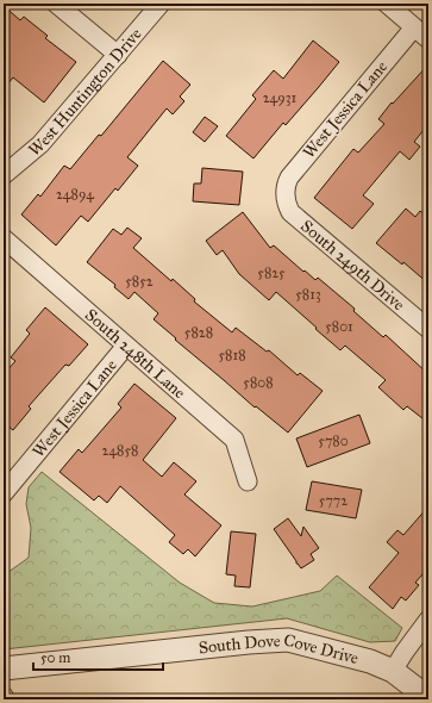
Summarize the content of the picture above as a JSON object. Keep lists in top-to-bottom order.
{
  "streets": {
    "street": [
      "West Huntington Drive",
      "West Jessica Lane",
      "South 249th Drive",
      "South 248th Lane",
      "South Dove Cove Drive"
    ]
  },
  "crossings": [
    ["West Jessica Lane", "South 249th Drive"],
    ["West Jessica Lane", "South 248th Lane"]
  ],
  "house_numbers": [
    "24931",
    "24894",
    "5825",
    "5852",
    "5813",
    "5801",
    "5828",
    "5818",
    "5808",
    "5780",
    "24858",
    "5772"
  ],
  "scale_bar": "50 m"
}
